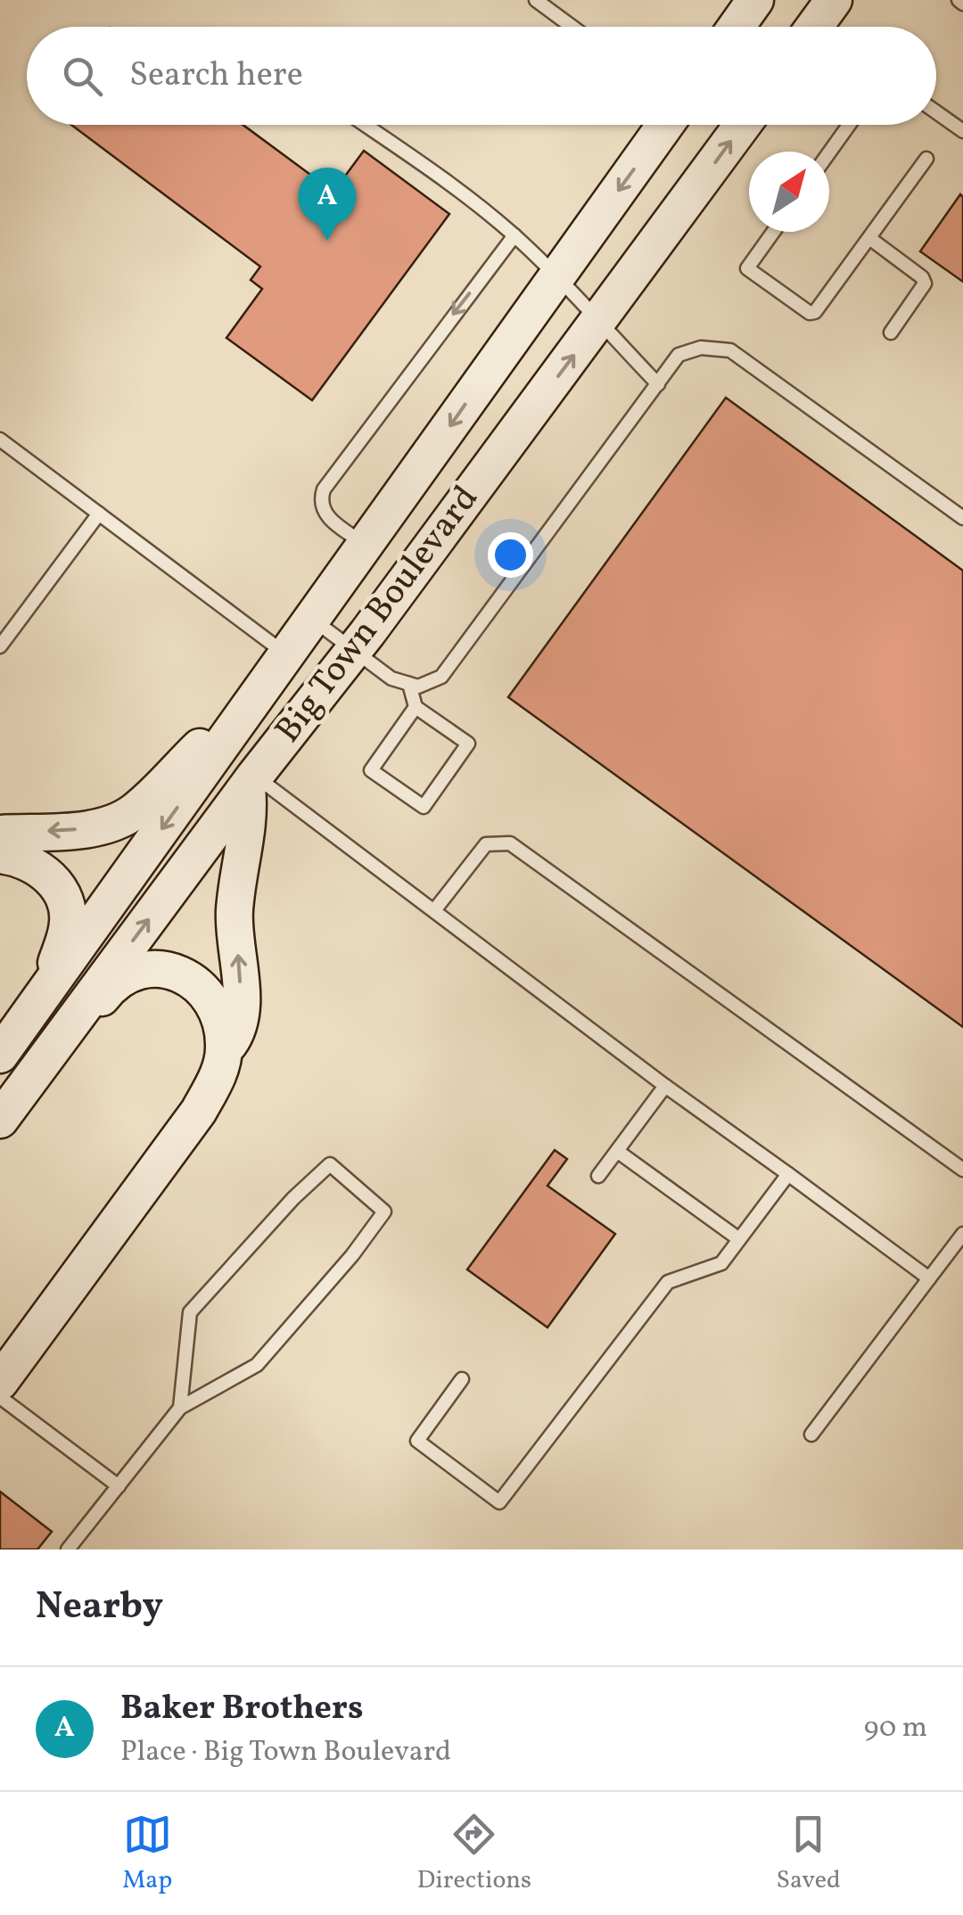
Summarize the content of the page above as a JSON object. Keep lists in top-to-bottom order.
{
  "streets": {
    "main road": ["Big Town Boulevard"]
  },
  "north": "top right",
  "page": {
    "search": "Search here",
    "pins": "A",
    "heading": "Nearby",
    "list": [
      {
        "mark": "A",
        "name": "Baker Brothers",
        "note": "Place · Big Town Boulevard",
        "value": "90 m"
      }
    ],
    "nav": ["Map", "Directions", "Saved"]
  }
}
